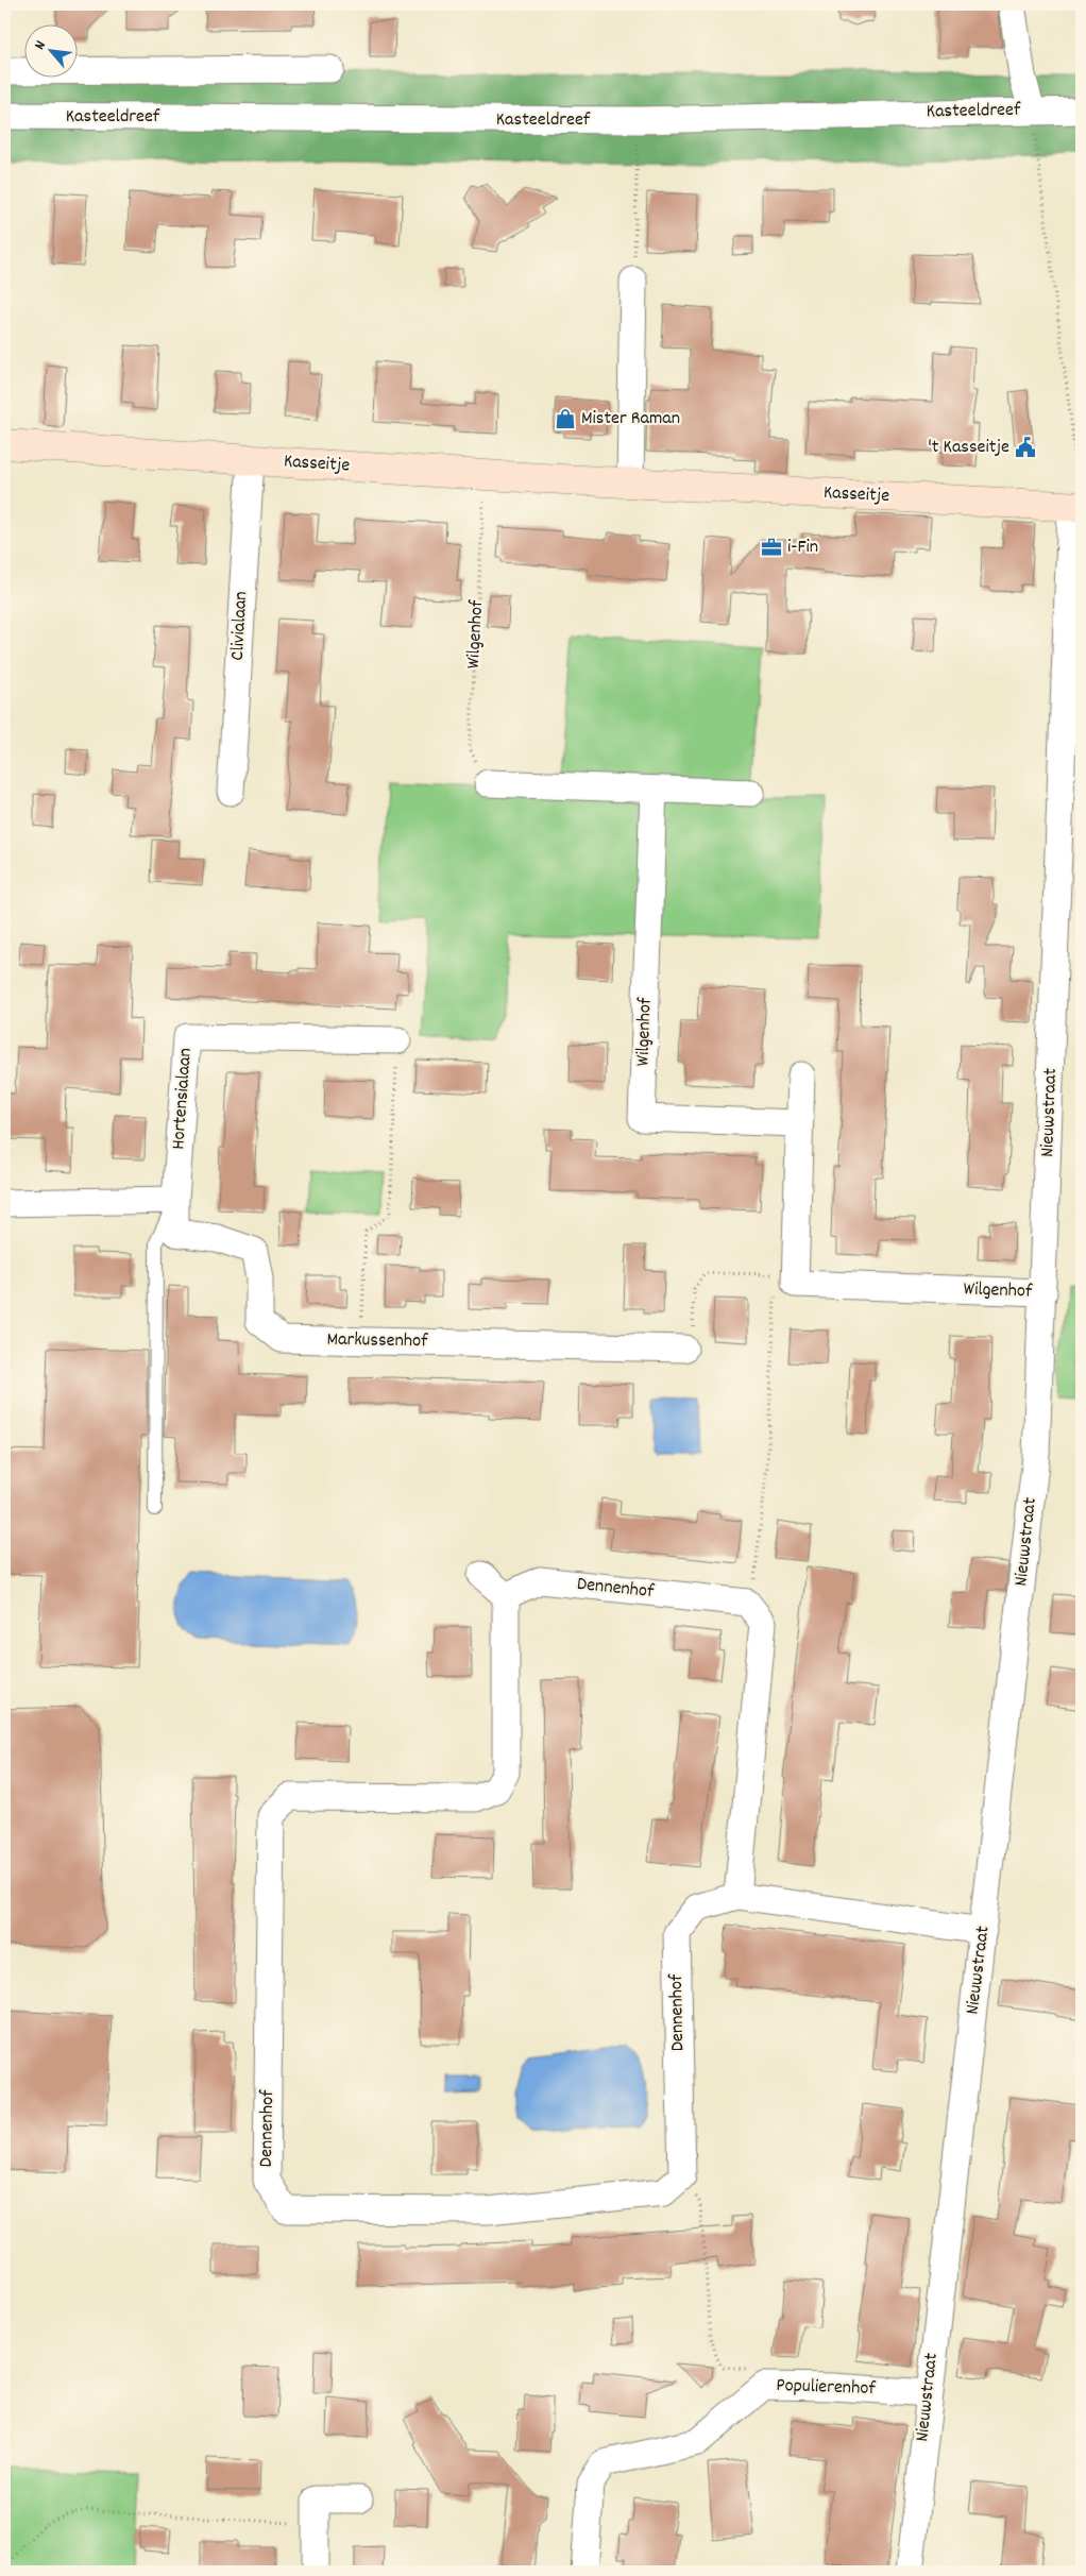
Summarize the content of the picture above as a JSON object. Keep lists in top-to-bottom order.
{
  "streets": {
    "street": [
      "Kasteeldreef",
      "Kasseitje",
      "Clivialaan",
      "Wilgenhof",
      "Hortensialaan",
      "Nieuwstraat",
      "Markussenhof",
      "Dennenhof",
      "Populierenhof"
    ]
  },
  "crossings": [
    ["Kasseitje", "Clivialaan"],
    ["Kasseitje", "Wilgenhof"],
    ["Kasseitje", "Nieuwstraat"],
    ["Wilgenhof", "Nieuwstraat"],
    ["Hortensialaan", "Markussenhof"],
    ["Nieuwstraat", "Dennenhof"],
    ["Nieuwstraat", "Populierenhof"]
  ],
  "places": {
    "shop": ["Mister Raman"],
    "public building": ["'t Kasseitje"],
    "office": ["i-Fin"]
  },
  "north": "top left"
}
